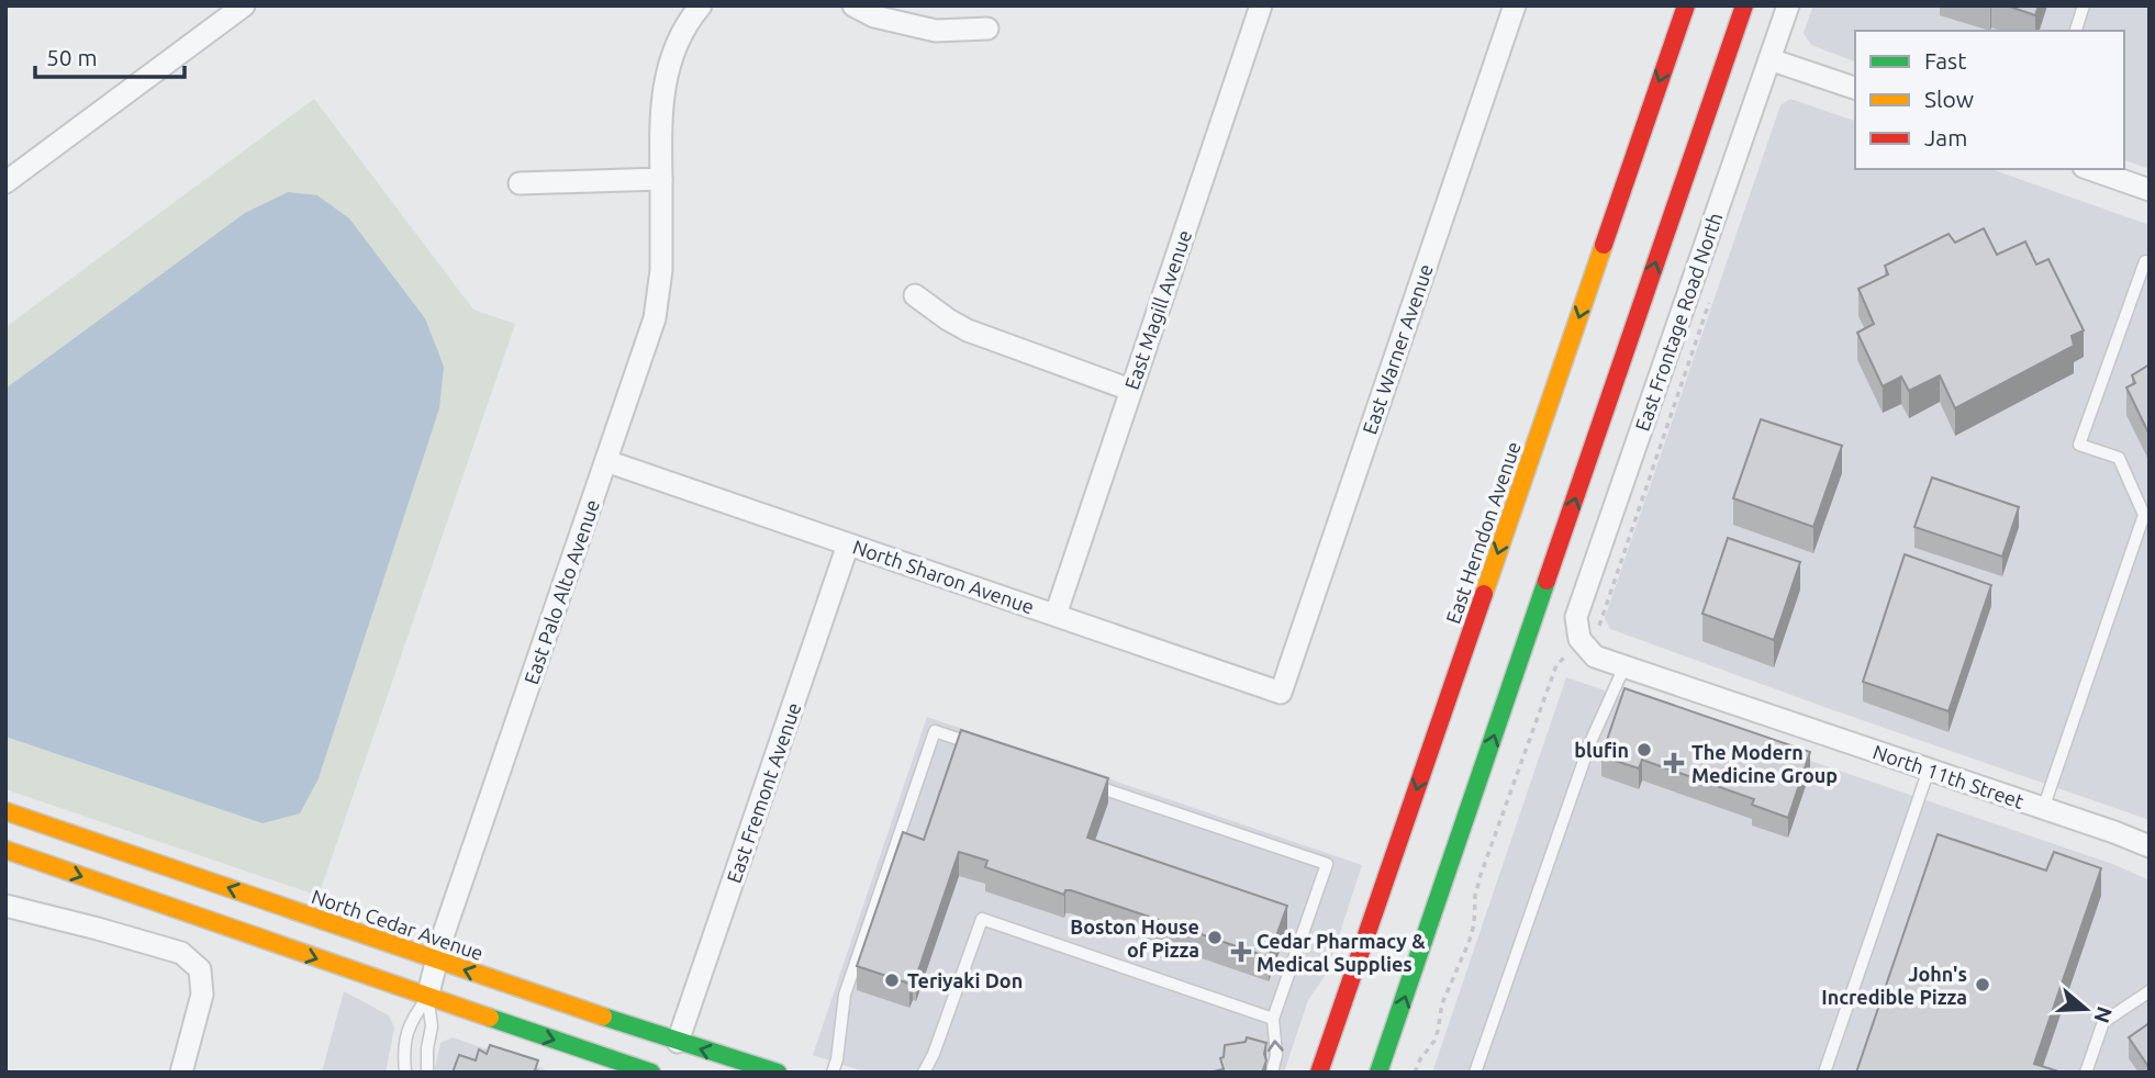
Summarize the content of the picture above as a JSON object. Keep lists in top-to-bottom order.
{
  "streets": {
    "main road": ["East Herndon Avenue", "North Cedar Avenue"],
    "street": [
      "East Magill Avenue",
      "East Frontage Road North",
      "East Warner Avenue",
      "North Sharon Avenue",
      "East Palo Alto Avenue",
      "North 11th Street",
      "East Fremont Avenue"
    ]
  },
  "crossings": [
    ["East Magill Avenue", "North Sharon Avenue"],
    ["East Frontage Road North", "North 11th Street"],
    ["East Warner Avenue", "North Sharon Avenue"],
    ["North Sharon Avenue", "East Palo Alto Avenue"],
    ["North Sharon Avenue", "East Fremont Avenue"],
    ["East Palo Alto Avenue", "North Cedar Avenue"],
    ["East Fremont Avenue", "North Cedar Avenue"]
  ],
  "places": {
    "other": [
      "blufin",
      "Boston House of Pizza",
      "Teriyaki Don",
      "John's Incredible Pizza"
    ],
    "health": ["The Modern Medicine Group", "Cedar Pharmacy & Medical Supplies"]
  },
  "legend": ["Fast", "Slow", "Jam"],
  "scale_bar": "50 m",
  "north": "right"
}
